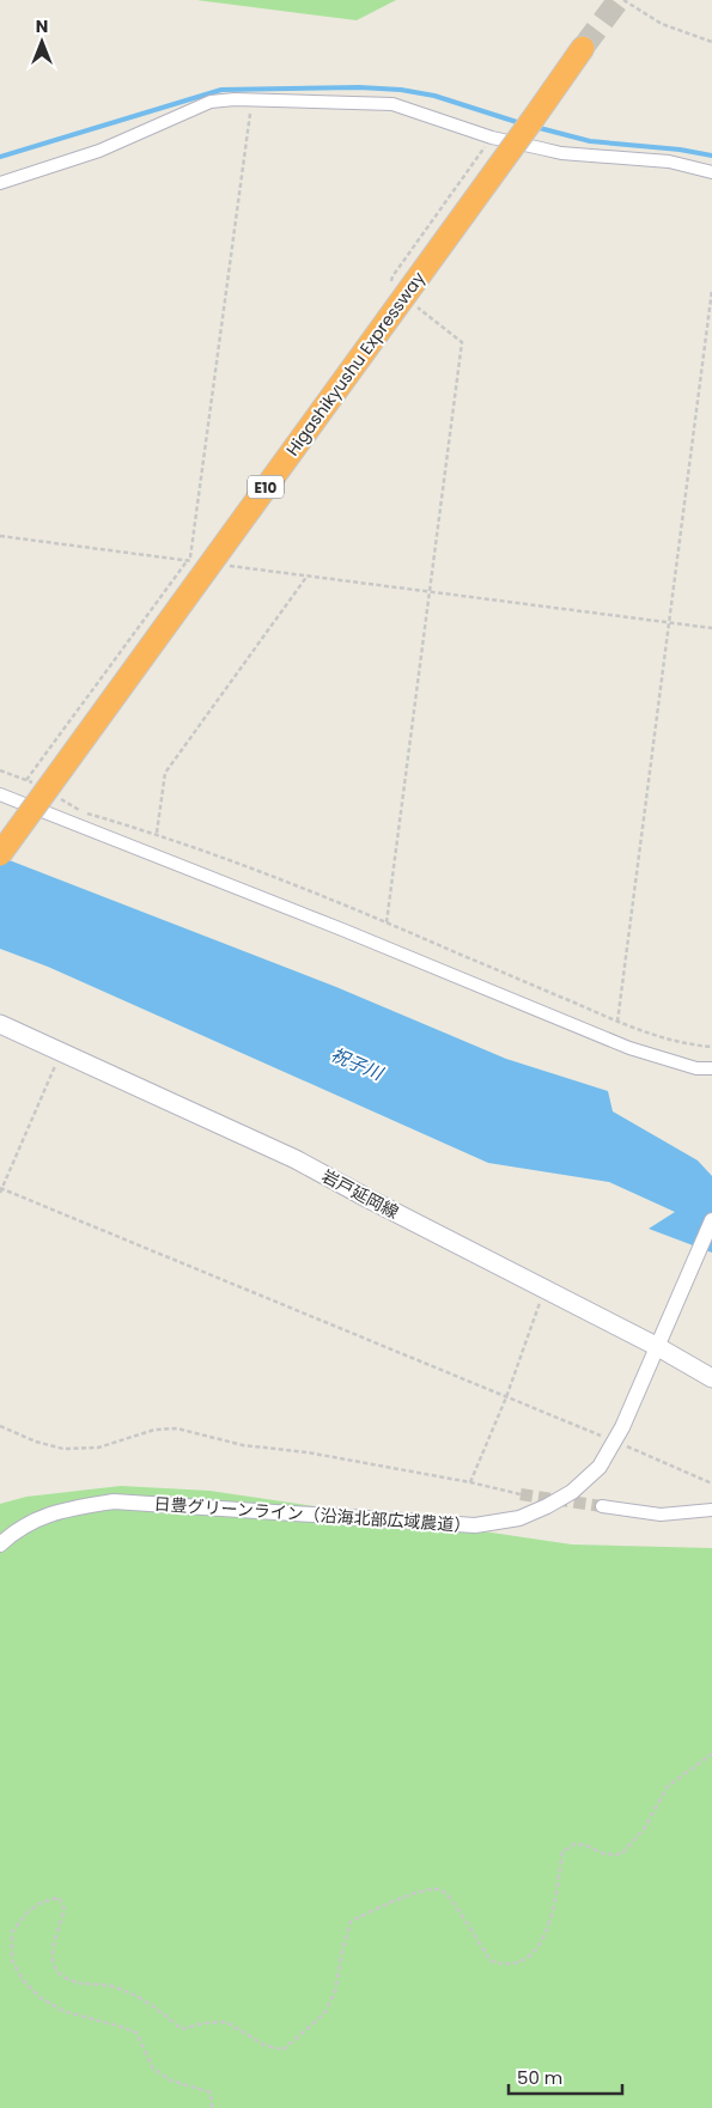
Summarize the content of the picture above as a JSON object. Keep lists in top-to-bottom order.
{
  "streets": {
    "highway": ["Higashikyushu Expressway", "E10"],
    "main road": ["岩戸延岡線"],
    "street": ["日豊グリーンライン（沿海北部広域農道）"]
  },
  "crossings": [
    ["岩戸延岡線", "日豊グリーンライン（沿海北部広域農道）"]
  ],
  "water": ["祝子川"],
  "scale_bar": "50 m",
  "north": "top"
}
